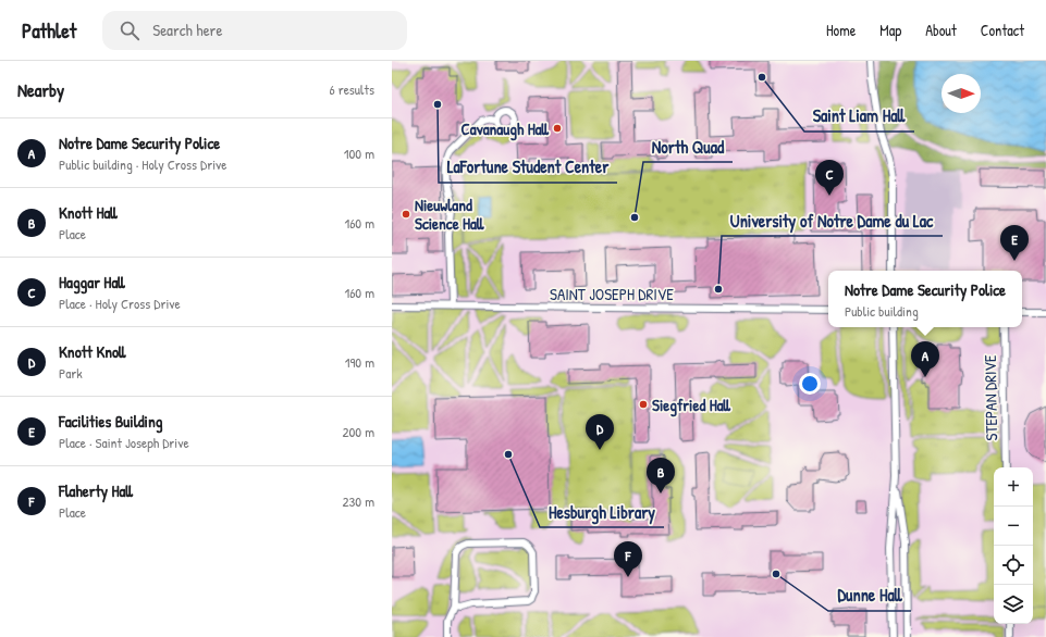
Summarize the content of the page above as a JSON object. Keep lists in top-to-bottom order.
{
  "streets": {
    "street": ["SAINT JOSEPH DRIVE", "STEPAN DRIVE"]
  },
  "places": [
    "Saint Liam Hall",
    "LaFortune Student Center",
    "Cavanaugh Hall",
    "Nieuwland Science Hall",
    "North Quad",
    "University of Notre Dame du Lac",
    "Siegfried Hall",
    "Hesburgh Library",
    "Dunne Hall"
  ],
  "north": "right",
  "page": {
    "header": "Pathlet",
    "search": "Search here",
    "nav": [
      "Home",
      "Map",
      "About",
      "Contact"
    ],
    "heading": ["Nearby", "6 results"],
    "list": [
      {
        "mark": "A",
        "name": "Notre Dame Security Police",
        "note": "Public building · Holy Cross Drive",
        "value": "100 m"
      },
      {
        "mark": "B",
        "name": "Knott Hall",
        "note": "Place",
        "value": "160 m"
      },
      {
        "mark": "C",
        "name": "Haggar Hall",
        "note": "Place · Holy Cross Drive",
        "value": "160 m"
      },
      {
        "mark": "D",
        "name": "Knott Knoll",
        "note": "Park",
        "value": "190 m"
      },
      {
        "mark": "E",
        "name": "Facilities Building",
        "note": "Place · Saint Joseph Drive",
        "value": "200 m"
      },
      {
        "mark": "F",
        "name": "Flaherty Hall",
        "note": "Place",
        "value": "230 m"
      }
    ],
    "pins": [
      "C",
      "E",
      "A",
      "D",
      "B",
      "F"
    ],
    "popup": ["Notre Dame Security Police", "Public building"],
    "map_buttons": ["+", "−"]
  }
}
